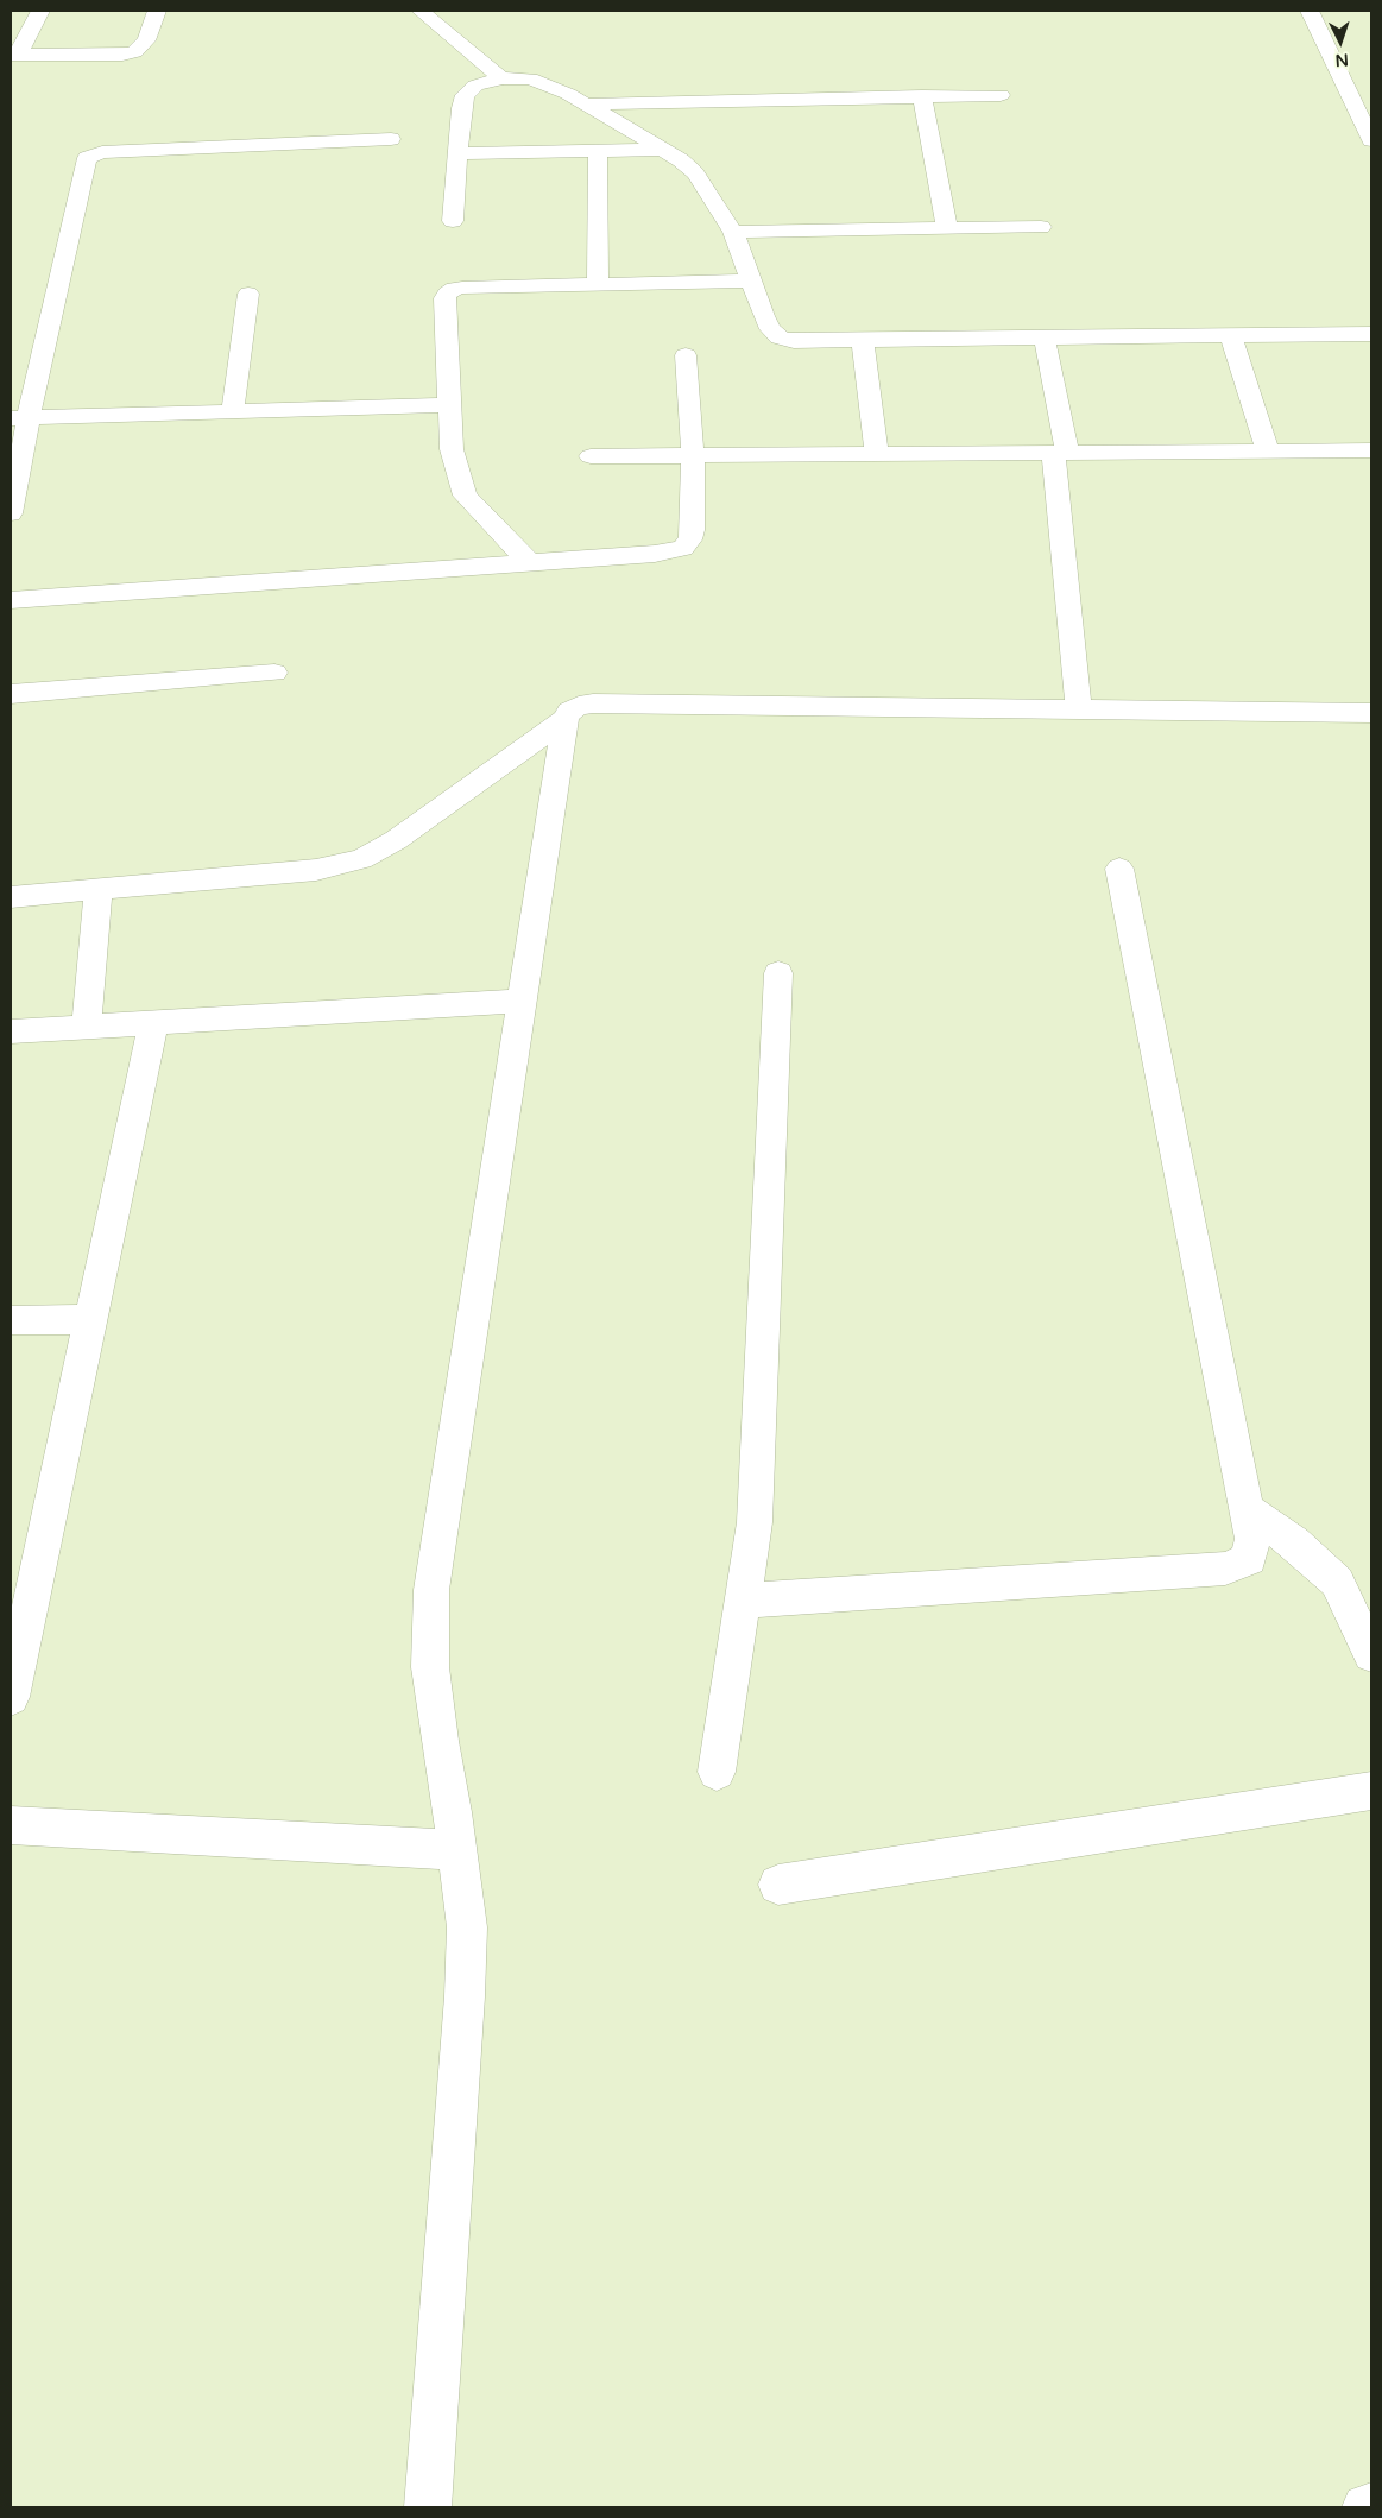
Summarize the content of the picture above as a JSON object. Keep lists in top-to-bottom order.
{
  "north": "bottom"
}
